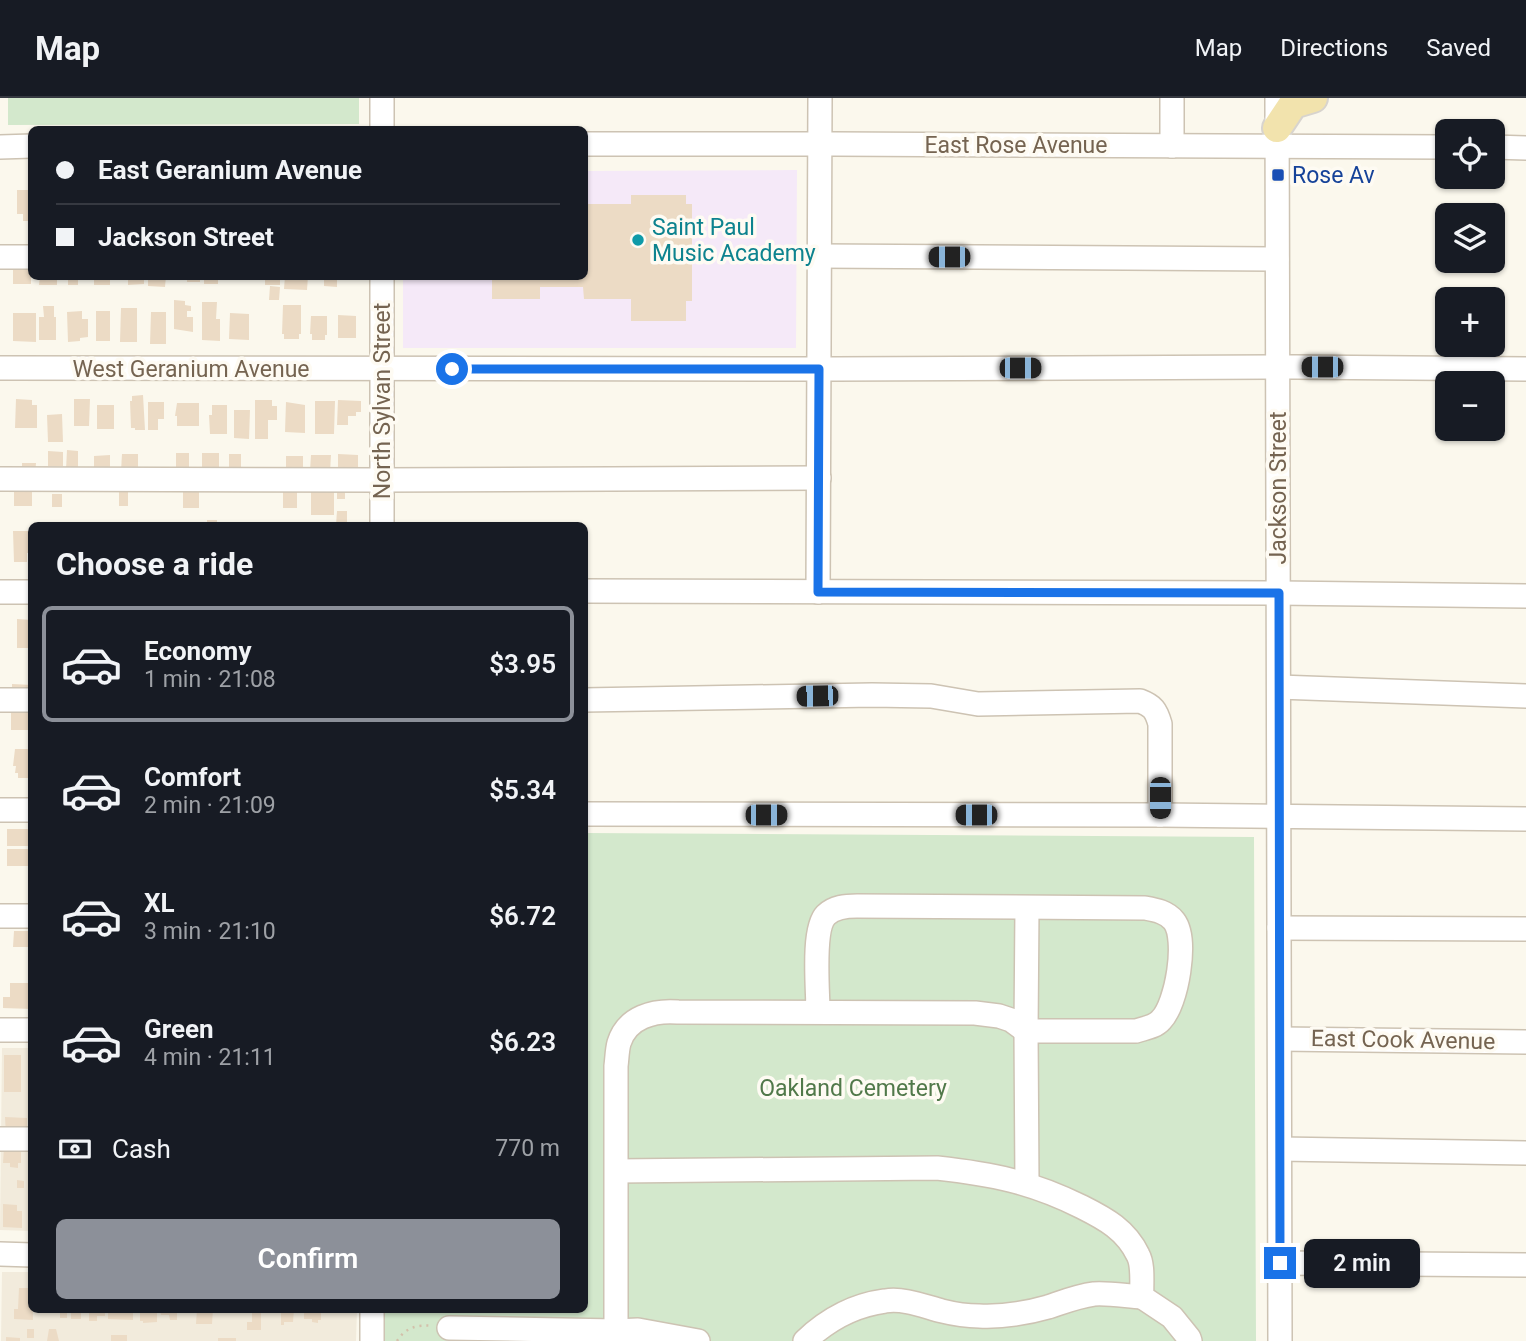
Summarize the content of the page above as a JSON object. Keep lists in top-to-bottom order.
{
  "streets": {
    "street": [
      "East Rose Avenue",
      "West Geranium Avenue",
      "North Sylvan Street",
      "Jackson Street",
      "East Cook Avenue"
    ]
  },
  "crossings": [
    ["East Rose Avenue", "Jackson Street"],
    ["West Geranium Avenue", "North Sylvan Street"],
    ["West Geranium Avenue", "Jackson Street"],
    ["Jackson Street", "East Cook Avenue"]
  ],
  "parks": ["Oakland Cemetery"],
  "places": {
    "transit": ["Rose Av"],
    "other": ["Saint Paul Music Academy"]
  },
  "page": {
    "header": "Map",
    "nav": ["Map", "Directions", "Saved"],
    "map_buttons": ["+", "−"],
    "banner": ["East Geranium Avenue", "Jackson Street"],
    "heading": "Choose a ride",
    "list": [
      {
        "name": "Economy",
        "note": "1 min · 21:08",
        "value": "$3.95"
      },
      {
        "name": "Comfort",
        "note": "2 min · 21:09",
        "value": "$5.34"
      },
      {
        "name": "XL",
        "note": "3 min · 21:10",
        "value": "$6.72"
      },
      {
        "name": "Green",
        "note": "4 min · 21:11",
        "value": "$6.23"
      }
    ],
    "pay": ["Cash", "770 m"],
    "buttons": "Confirm",
    "bubble": "2 min"
  }
}
